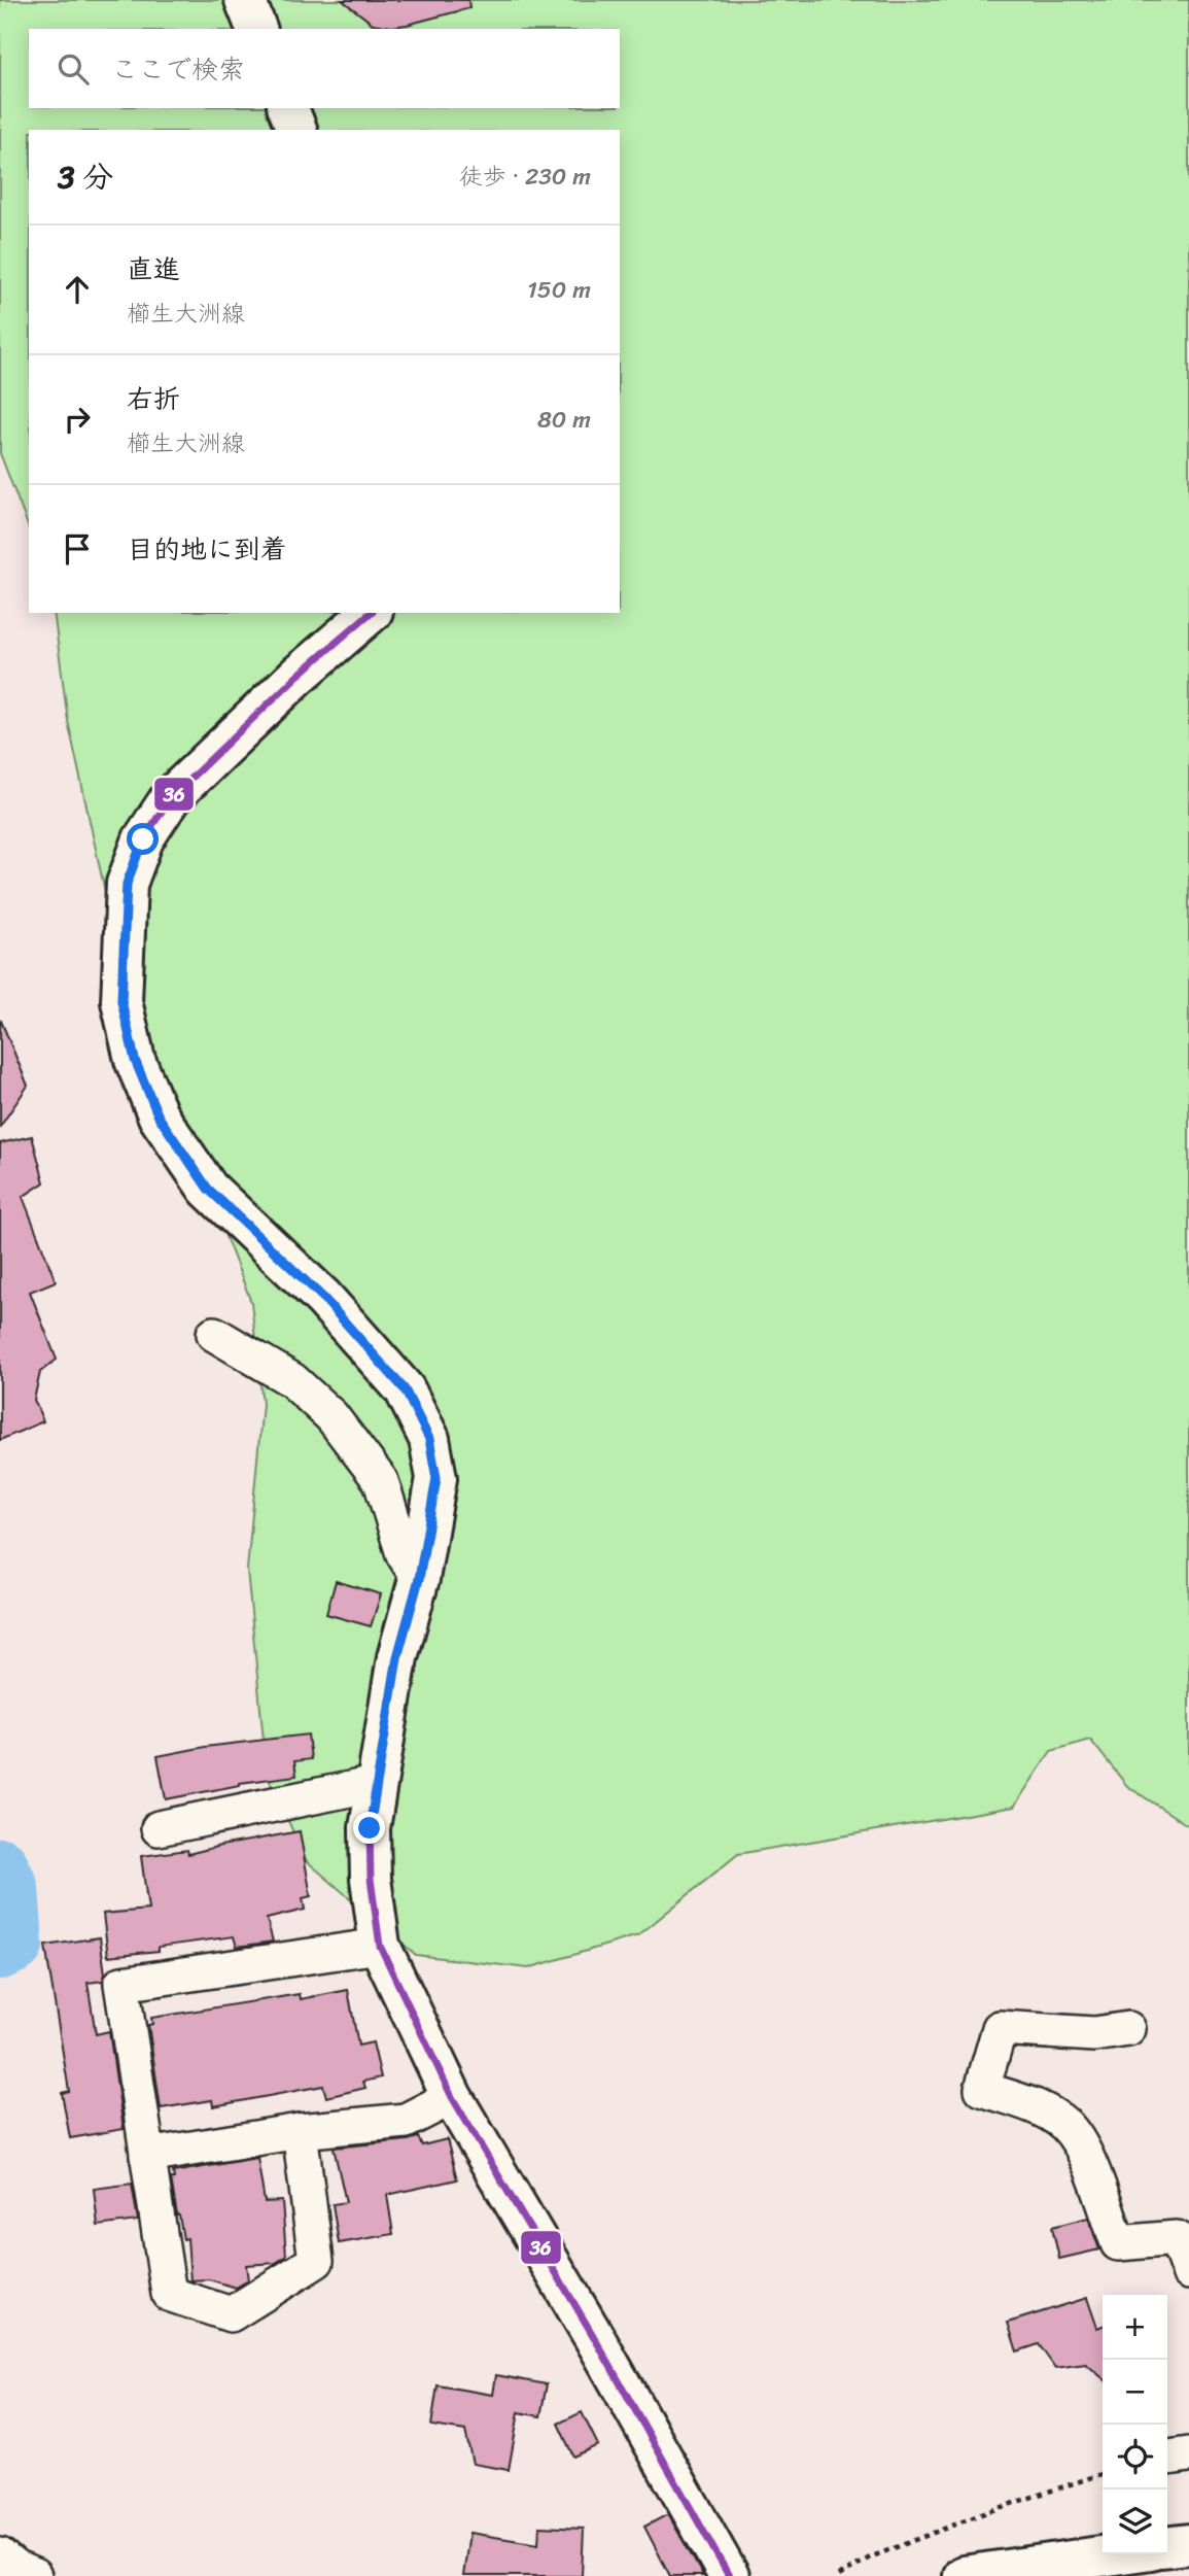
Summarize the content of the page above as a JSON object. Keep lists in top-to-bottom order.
{
  "lines": ["transit line 36"],
  "page": {
    "search": "ここで検索",
    "heading": ["3 分", "徒歩 · 230 m"],
    "list": [
      ["直進", "櫛生大洲線", "150 m"],
      ["右折", "櫛生大洲線", "80 m"],
      "目的地に到着"
    ],
    "map_buttons": ["+", "−"]
  }
}
